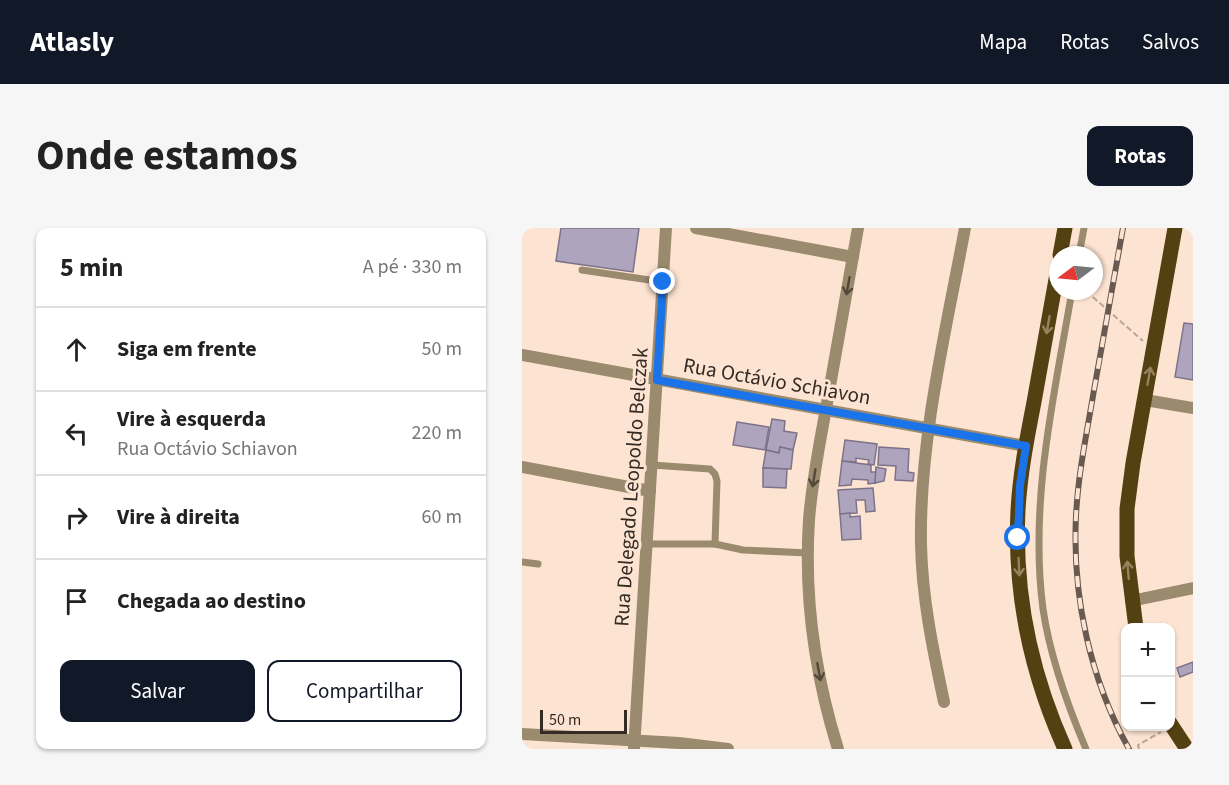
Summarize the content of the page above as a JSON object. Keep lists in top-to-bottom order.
{
  "streets": {
    "street": ["Rua Octávio Schiavon", "Rua Delegado Leopoldo Belczak"]
  },
  "crossings": [
    ["Rua Octávio Schiavon", "Rua Delegado Leopoldo Belczak"]
  ],
  "scale_bar": "50 m",
  "north": "left",
  "page": {
    "header": "Atlasly",
    "nav": ["Mapa", "Rotas", "Salvos"],
    "title": "Onde estamos",
    "buttons": [
      "Rotas",
      ["Salvar", "Compartilhar"]
    ],
    "heading": ["5 min", "A pé · 330 m"],
    "list": [
      ["Siga em frente", "50 m"],
      ["Vire à esquerda", "Rua Octávio Schiavon", "220 m"],
      ["Vire à direita", "60 m"],
      "Chegada ao destino"
    ],
    "map_buttons": ["+", "−"],
    "scale": "50 m"
  }
}
